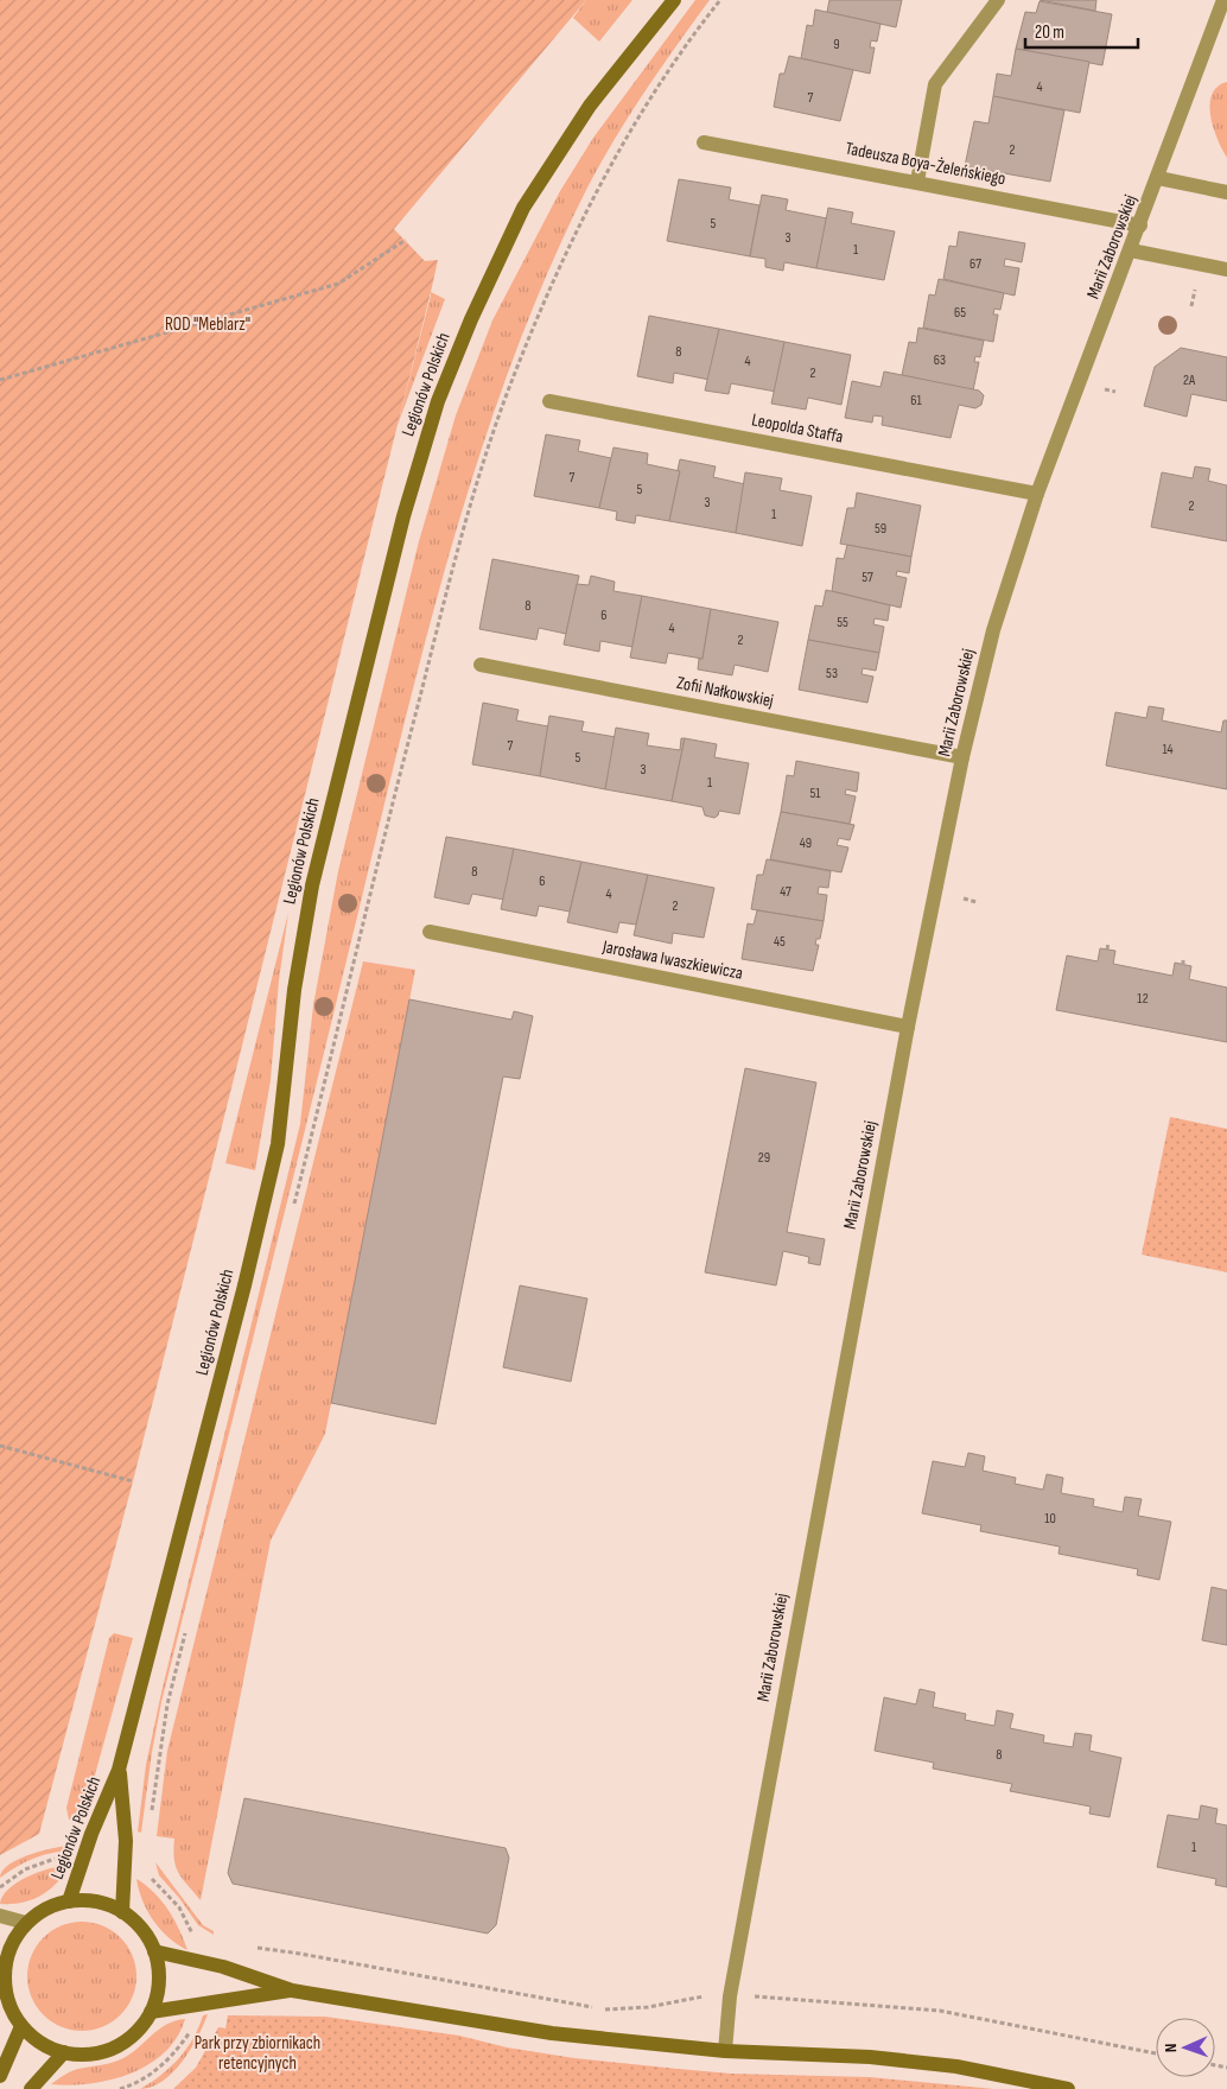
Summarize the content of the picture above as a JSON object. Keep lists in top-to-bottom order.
{
  "streets": {
    "street": [
      "Tadeusza Boya-Żeleńskiego",
      "Marii Zaborowskiej",
      "Legionów Polskich",
      "Leopolda Staffa",
      "Zofii Nałkowskiej",
      "Jarosława Iwaszkiewicza"
    ]
  },
  "crossings": [
    ["Tadeusza Boya-Żeleńskiego", "Marii Zaborowskiej"],
    ["Marii Zaborowskiej", "Leopolda Staffa"],
    ["Marii Zaborowskiej", "Zofii Nałkowskiej"],
    ["Marii Zaborowskiej", "Jarosława Iwaszkiewicza"]
  ],
  "parks": ["ROD \"Meblarz\"", "Park przy zbiornikach retencyjnych"],
  "house_numbers": [
    "9",
    "4",
    "7",
    "2",
    "5",
    "3",
    "1",
    "67",
    "65",
    "8",
    "63",
    "4",
    "2",
    "2A",
    "61",
    "7",
    "5",
    "3",
    "2",
    "1",
    "59",
    "57",
    "8",
    "6",
    "55",
    "4",
    "2",
    "53",
    "7",
    "14",
    "5",
    "3",
    "1",
    "51",
    "49",
    "8",
    "6",
    "47",
    "4",
    "2",
    "45",
    "12",
    "29",
    "10",
    "8",
    "1"
  ],
  "scale_bar": "20 m",
  "north": "left"
}
